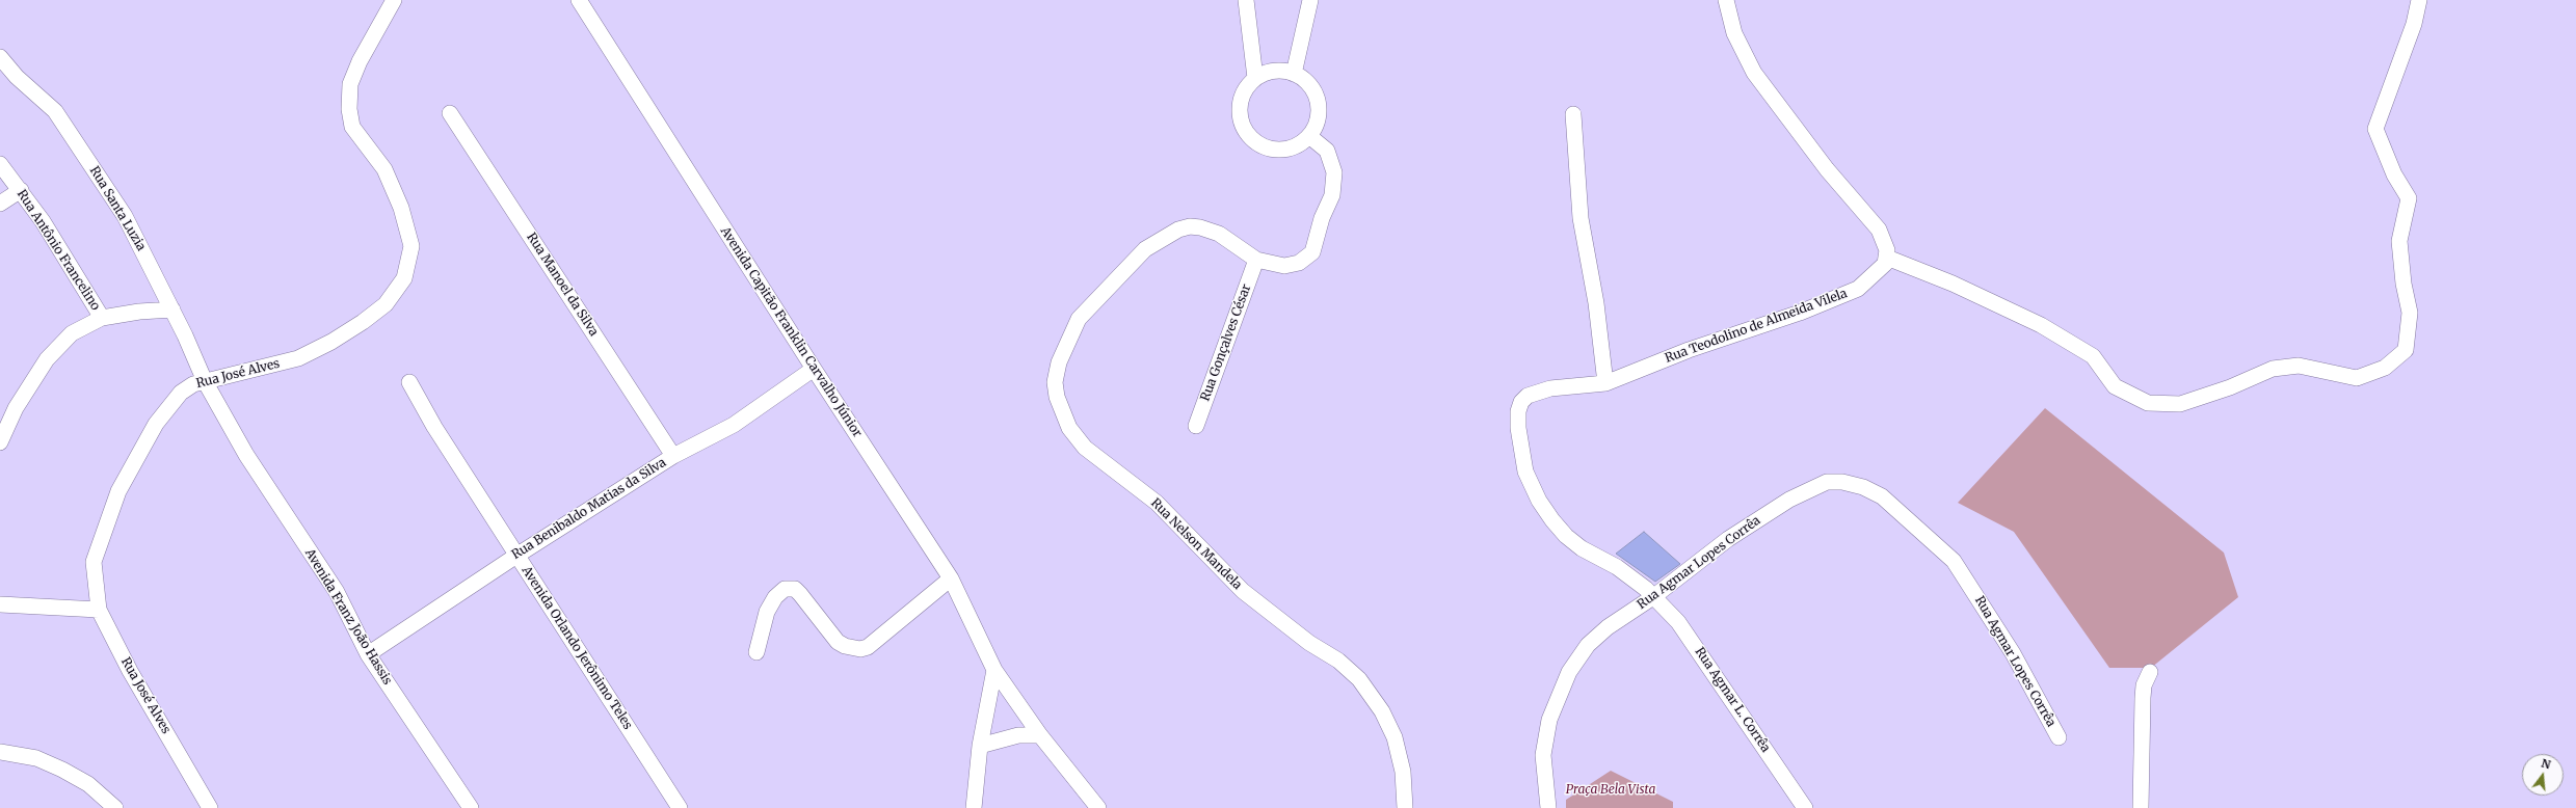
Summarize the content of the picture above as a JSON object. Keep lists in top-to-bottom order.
{
  "streets": {
    "street": [
      "Rua Santa Luzia",
      "Rua Antônio Francelino",
      "Rua Manoel da Silva",
      "Rua Teodolino de Almeida Vilela",
      "Avenida Capitão Franklin Carvalho Júnior",
      "Rua Gonçalves César",
      "Rua José Alves",
      "Rua Benibaldo Matias da Silva",
      "Rua Nelson Mandela",
      "Rua Agmar Lopes Corrêa",
      "Avenida Franz João Hassis",
      "Avenida Orlando Jerônimo Teles",
      "Rua Agmar L. Corrêa"
    ]
  },
  "crossings": [
    ["Rua Santa Luzia", "Rua José Alves"],
    ["Rua Santa Luzia", "Avenida Franz João Hassis"],
    ["Rua Manoel da Silva", "Rua Benibaldo Matias da Silva"],
    ["Rua Teodolino de Almeida Vilela", "Rua Agmar Lopes Corrêa"],
    ["Rua Teodolino de Almeida Vilela", "Rua Agmar L. Corrêa"],
    ["Avenida Capitão Franklin Carvalho Júnior", "Rua Benibaldo Matias da Silva"],
    ["Rua Gonçalves César", "Rua Nelson Mandela"],
    ["Rua José Alves", "Avenida Franz João Hassis"],
    ["Rua Benibaldo Matias da Silva", "Avenida Franz João Hassis"],
    ["Rua Benibaldo Matias da Silva", "Avenida Orlando Jerônimo Teles"],
    ["Rua Agmar Lopes Corrêa", "Rua Agmar L. Corrêa"]
  ],
  "parks": ["Praça Bela Vista"],
  "north": "top"
}
